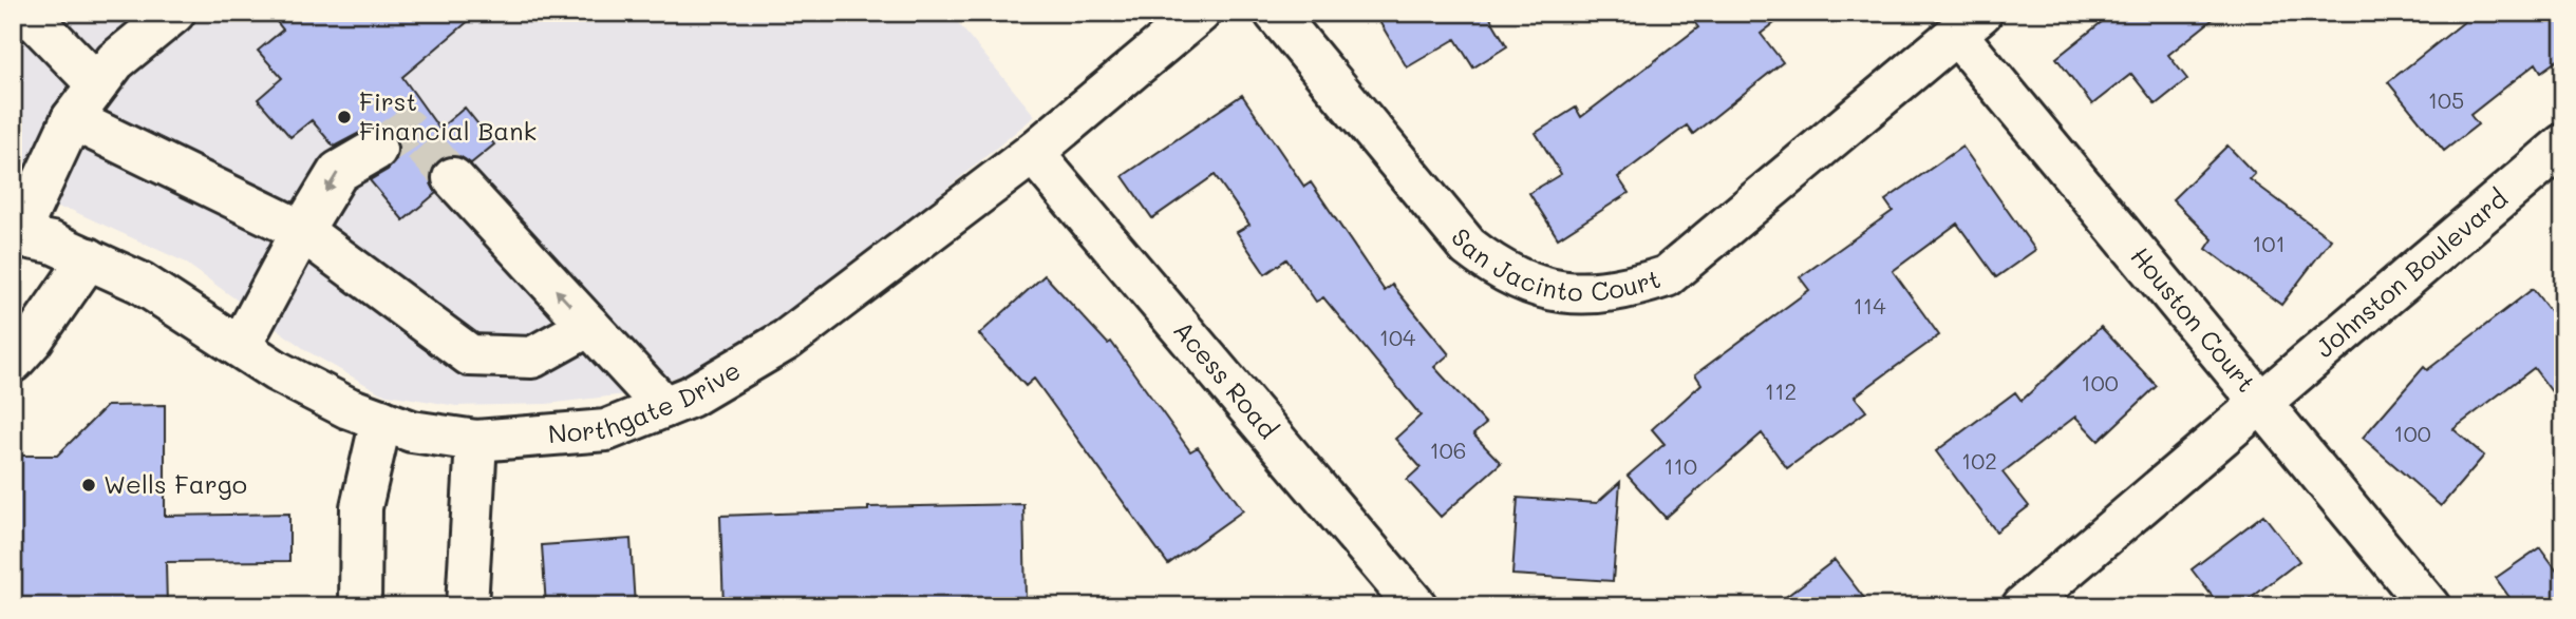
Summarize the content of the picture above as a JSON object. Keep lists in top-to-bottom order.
{
  "streets": {
    "street": [
      "San Jacinto Court",
      "Johnston Boulevard",
      "Houston Court",
      "Acess Road",
      "Northgate Drive"
    ]
  },
  "crossings": [
    ["San Jacinto Court", "Houston Court"],
    ["Johnston Boulevard", "Houston Court"],
    ["Acess Road", "Northgate Drive"]
  ],
  "places": ["First Financial Bank", "Wells Fargo"],
  "house_numbers": [
    "105",
    "101",
    "114",
    "104",
    "100",
    "112",
    "100",
    "106",
    "102",
    "110"
  ]
}
